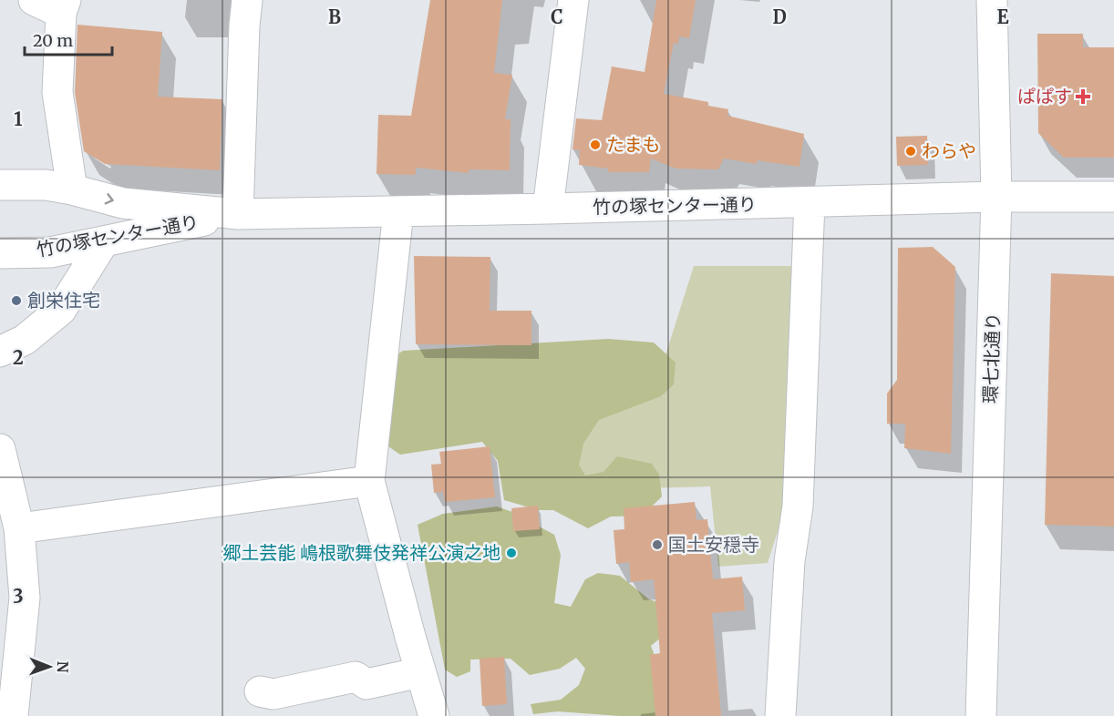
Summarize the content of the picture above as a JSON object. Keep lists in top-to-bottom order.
{
  "streets": {
    "street": ["竹の塚センター通り", "環七北通り"]
  },
  "crossings": [
    ["竹の塚センター通り", "環七北通り"]
  ],
  "places": {
    "health": ["ぱぱす"],
    "other": [
      "たまも",
      "わらや",
      "創栄住宅",
      "国土安穏寺",
      "郷土芸能 嶋根歌舞伎発祥公演之地"
    ]
  },
  "scale_bar": "20 m",
  "north": "right",
  "grid": {
    "columns": [
      "B",
      "C",
      "D",
      "E"
    ],
    "rows": ["1", "2", "3"]
  }
}
